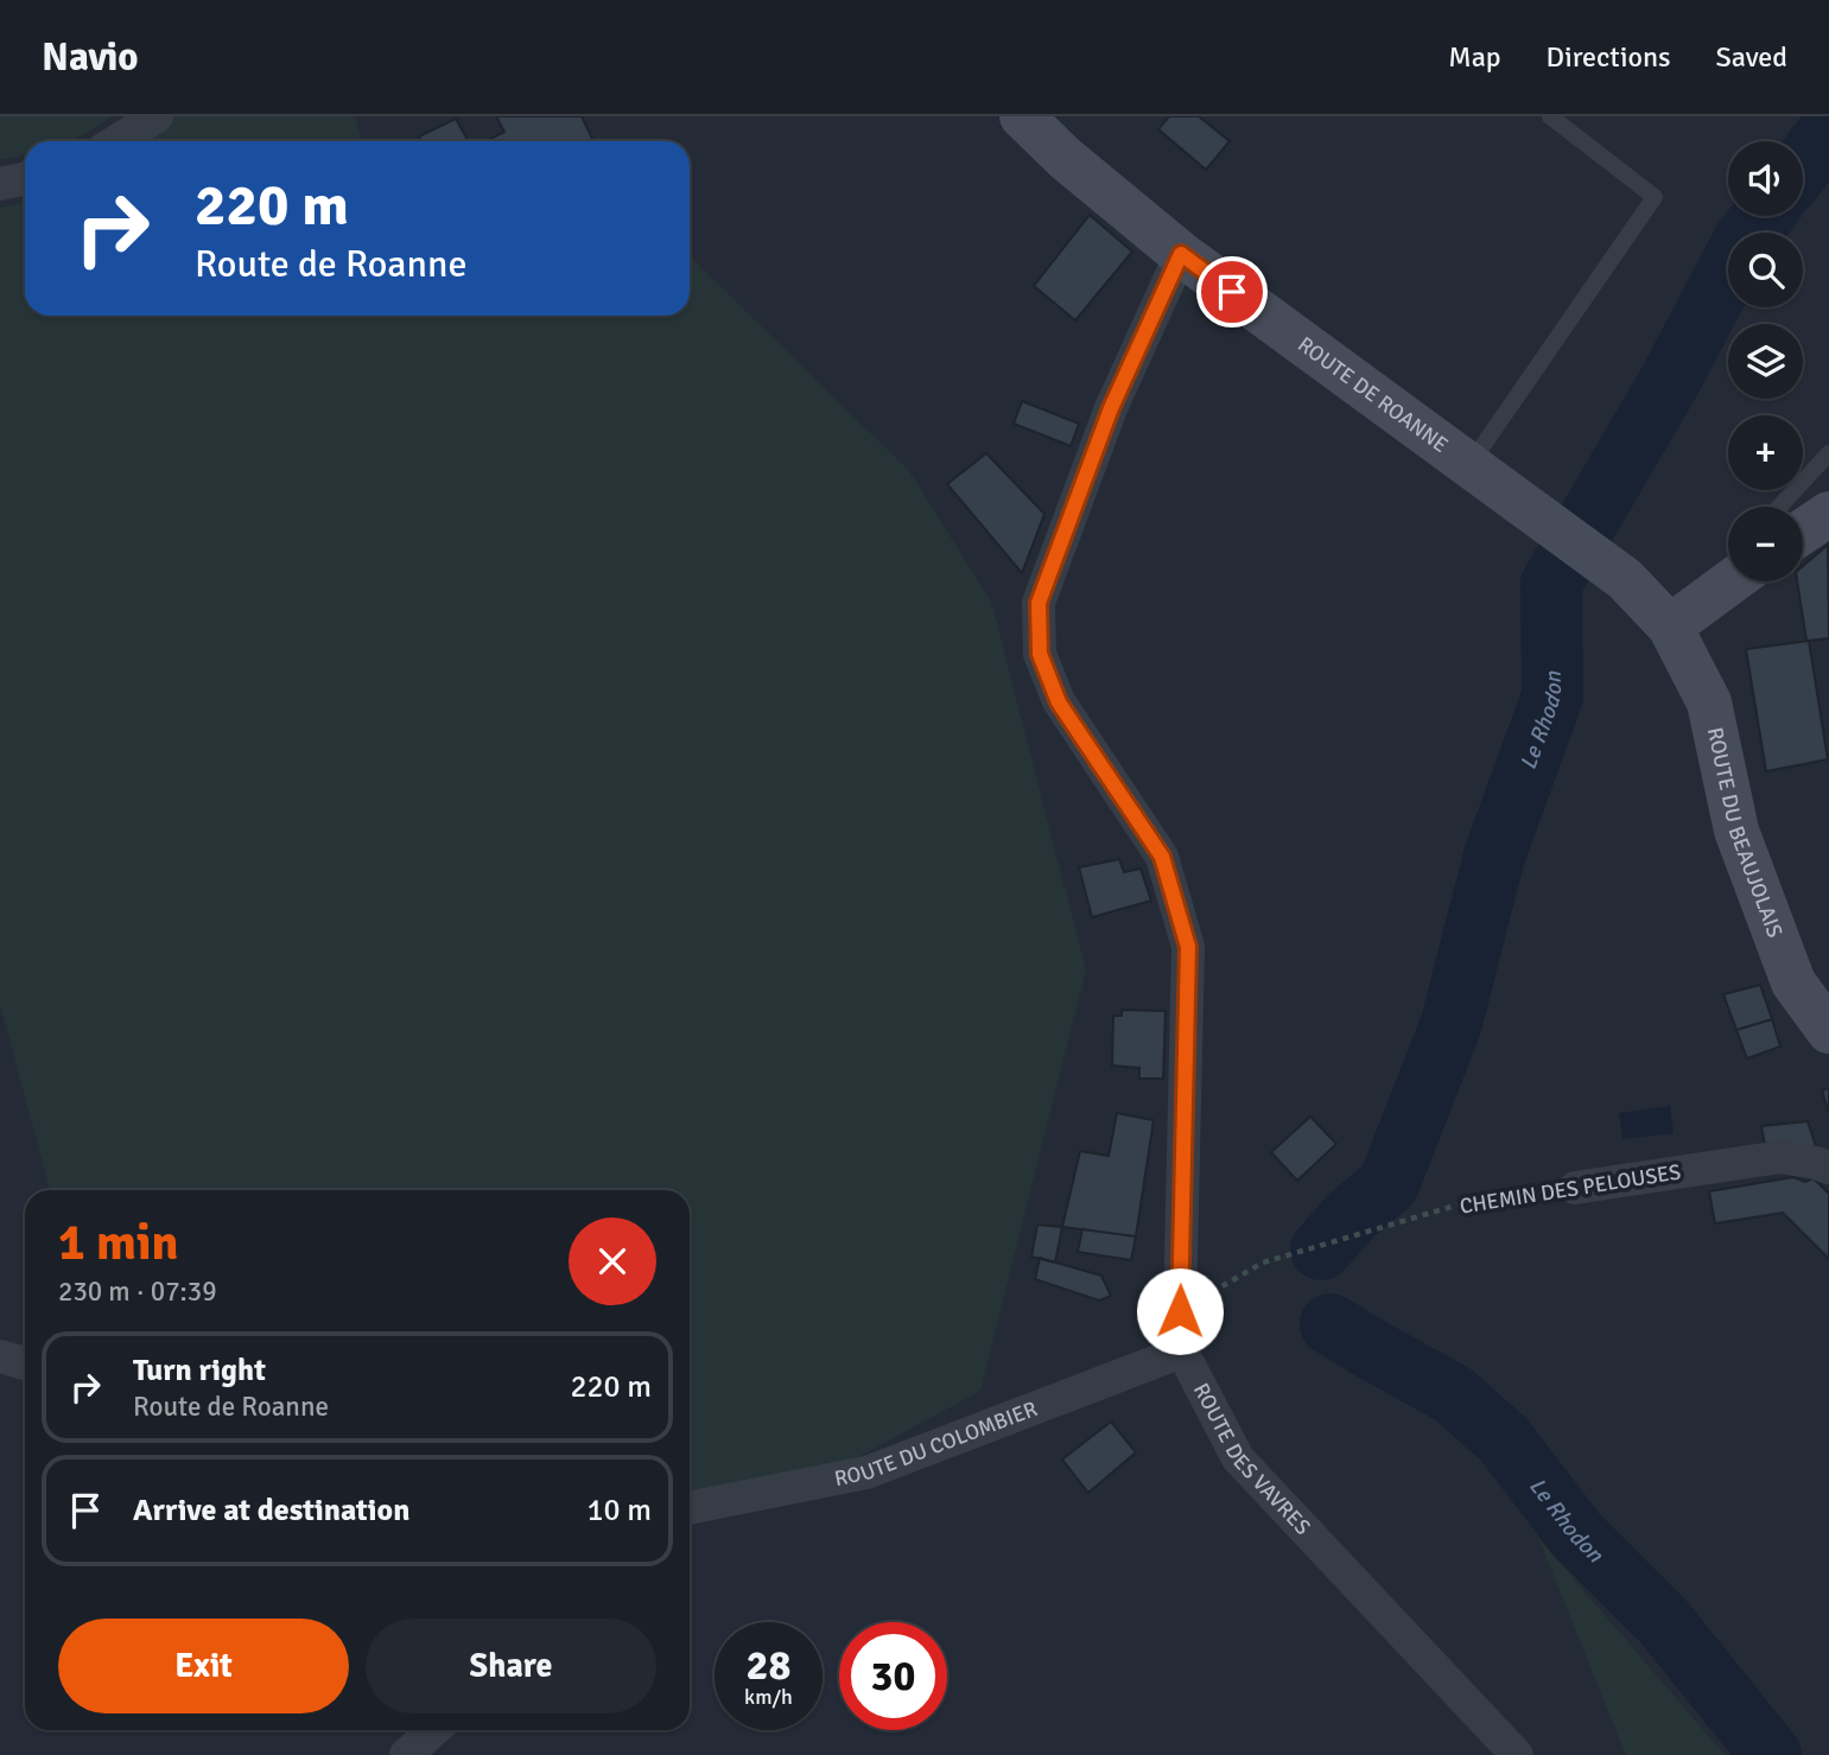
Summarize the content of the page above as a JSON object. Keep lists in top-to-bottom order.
{
  "streets": {
    "main road": ["ROUTE DE ROANNE", "ROUTE DU BEAUJOLAIS"],
    "street": ["CHEMIN DES PELOUSES", "ROUTE DU COLOMBIER", "ROUTE DES VAVRES"]
  },
  "crossings": [
    ["ROUTE DE ROANNE", "ROUTE DU BEAUJOLAIS"],
    ["ROUTE DE ROANNE", "ROUTE DES VAVRES"],
    ["CHEMIN DES PELOUSES", "ROUTE DES VAVRES"],
    ["ROUTE DU COLOMBIER", "ROUTE DES VAVRES"]
  ],
  "water": ["Le Rhodon"],
  "page": {
    "header": "Navio",
    "nav": ["Map", "Directions", "Saved"],
    "map_buttons": ["+", "−"],
    "turn": ["220 m", "Route de Roanne"],
    "heading": ["1 min", "230 m · 07:39"],
    "list": [
      {
        "name": "Turn right",
        "note": "Route de Roanne",
        "value": "220 m"
      },
      {
        "name": "Arrive at destination",
        "value": "10 m"
      }
    ],
    "buttons": ["Exit", "Share"],
    "speed": "28 km/h",
    "limit": "30"
  }
}
